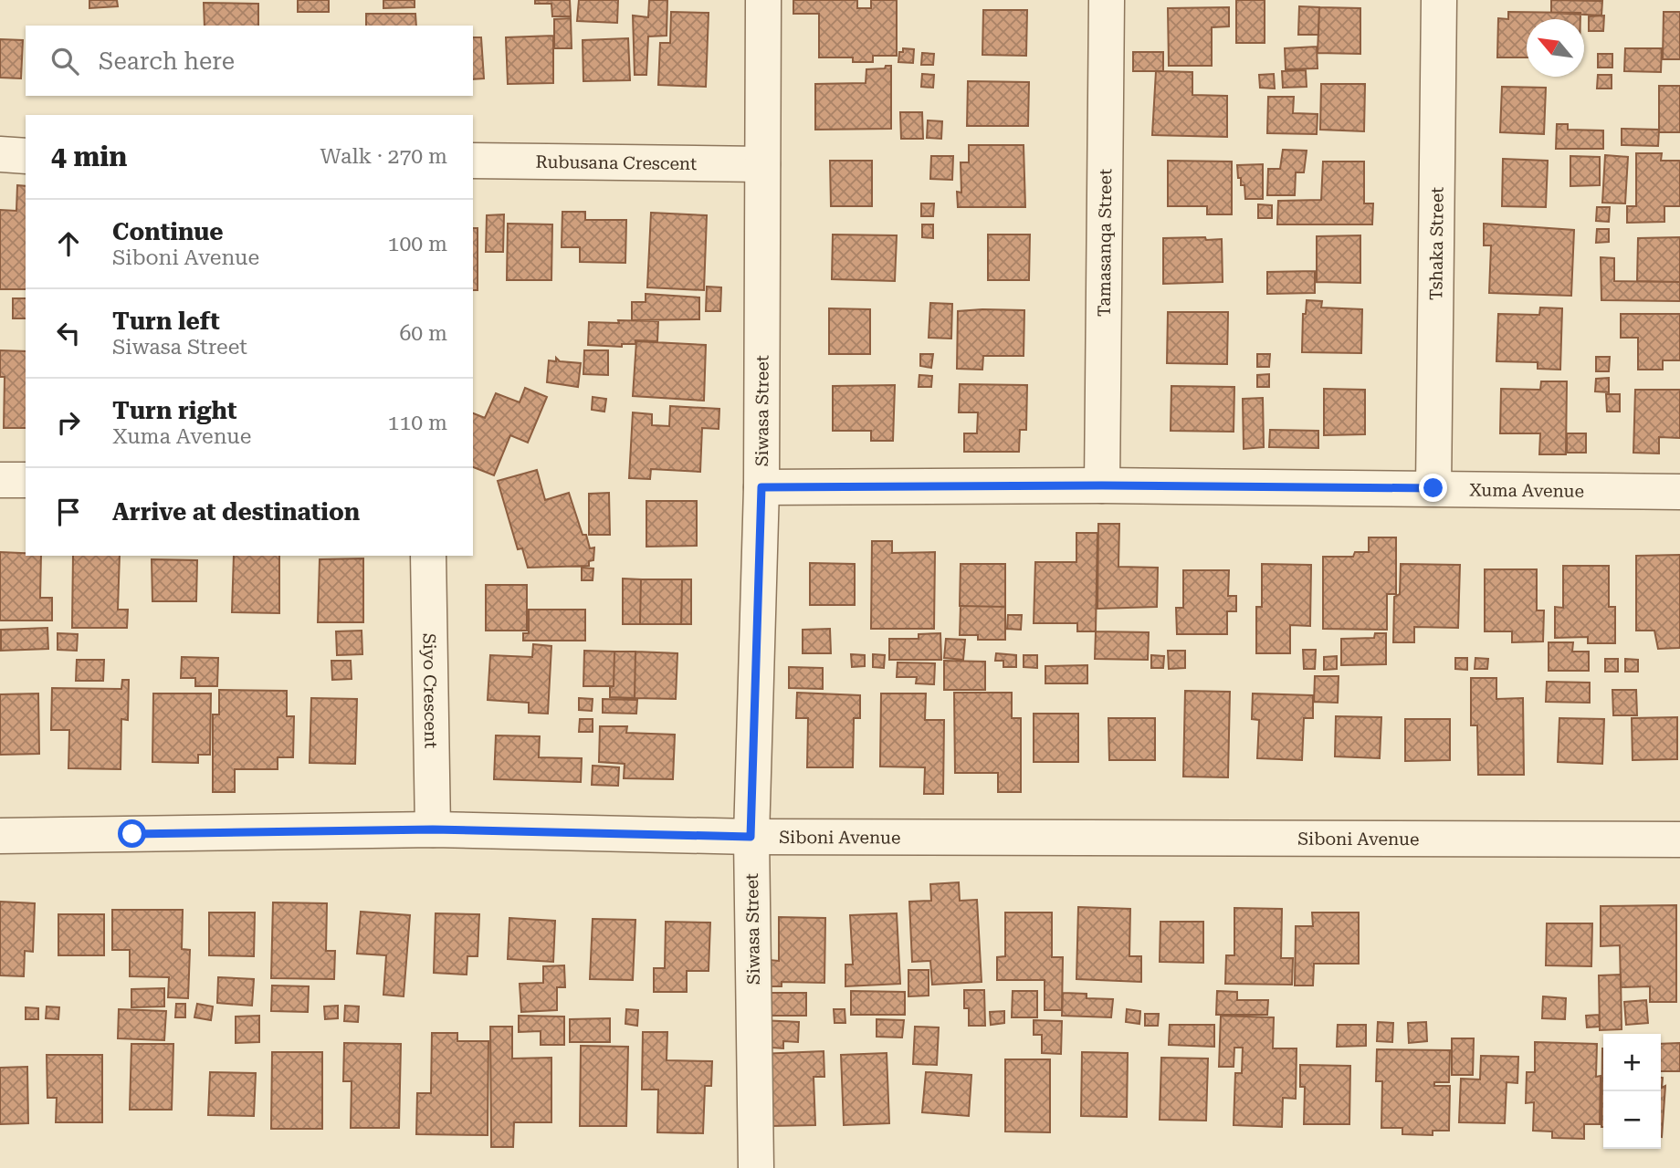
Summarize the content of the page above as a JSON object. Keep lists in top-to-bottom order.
{
  "streets": {
    "street": [
      "Rubusana Crescent",
      "Tamasanqa Street",
      "Tshaka Street",
      "Siwasa Street",
      "Xuma Avenue",
      "Siyo Crescent",
      "Siboni Avenue"
    ]
  },
  "crossings": [
    ["Rubusana Crescent", "Siwasa Street"],
    ["Tamasanqa Street", "Xuma Avenue"],
    ["Tshaka Street", "Xuma Avenue"],
    ["Siwasa Street", "Xuma Avenue"],
    ["Siwasa Street", "Siboni Avenue"],
    ["Siyo Crescent", "Siboni Avenue"]
  ],
  "north": "top left",
  "page": {
    "search": "Search here",
    "heading": ["4 min", "Walk · 270 m"],
    "list": [
      ["Continue", "Siboni Avenue", "100 m"],
      ["Turn left", "Siwasa Street", "60 m"],
      ["Turn right", "Xuma Avenue", "110 m"],
      "Arrive at destination"
    ],
    "map_buttons": ["+", "−"]
  }
}
